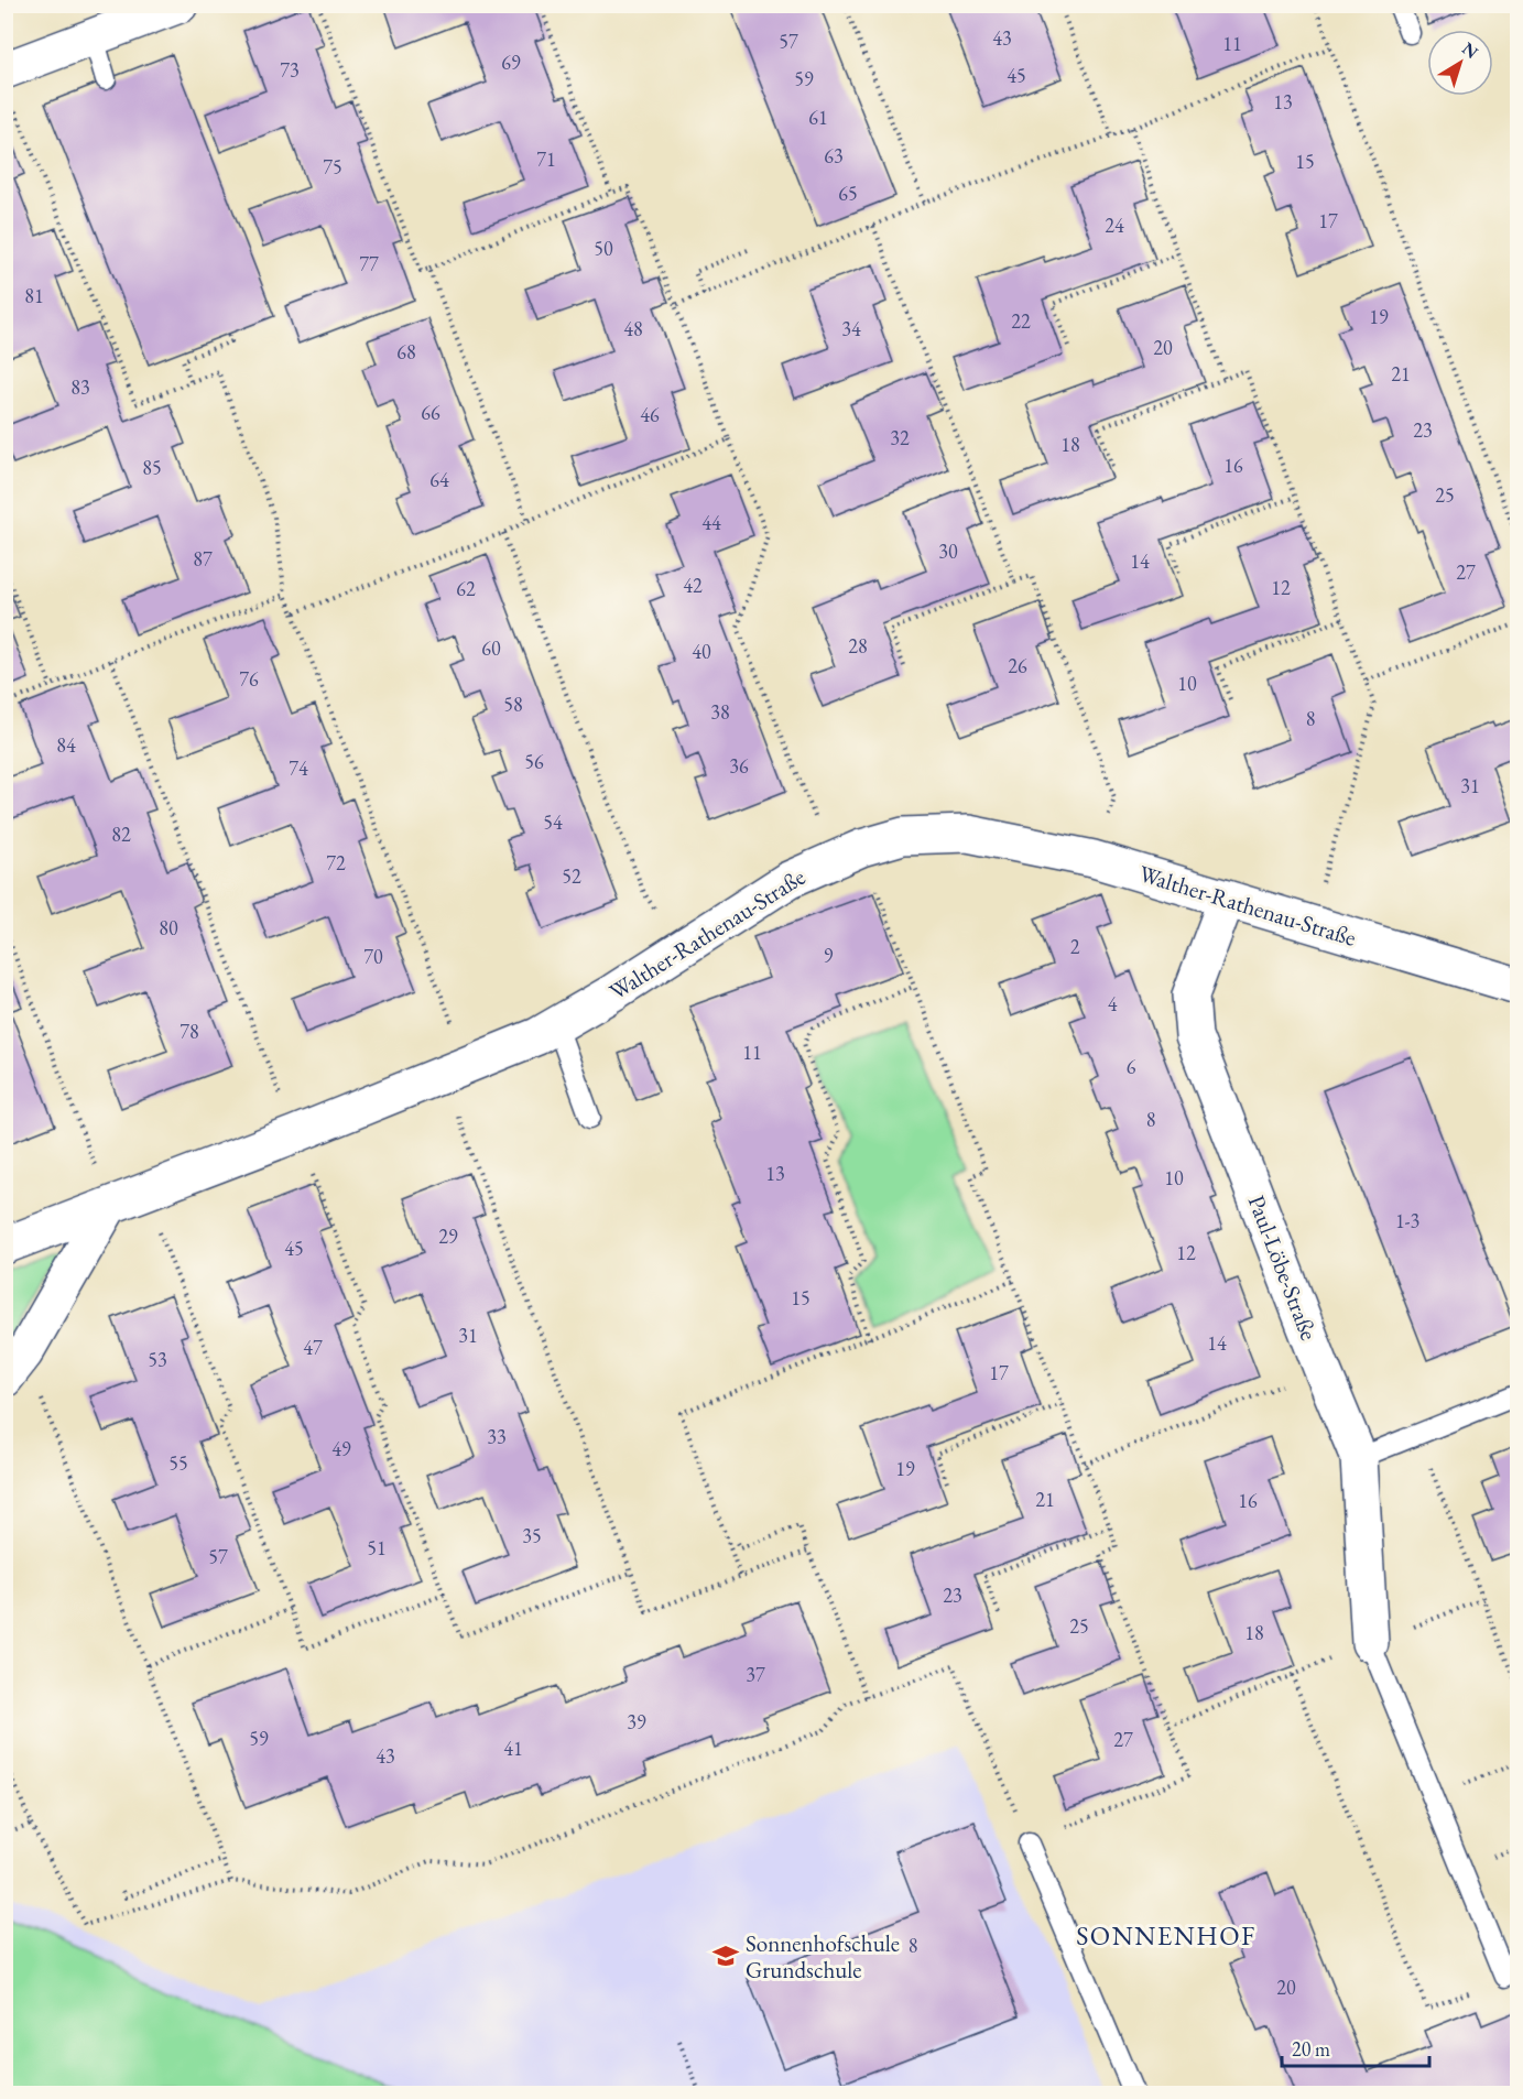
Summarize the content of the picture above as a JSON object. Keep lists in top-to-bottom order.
{
  "streets": {
    "street": ["Walther-Rathenau-Straße", "Paul-Löbe-Straße"]
  },
  "crossings": [
    ["Walther-Rathenau-Straße", "Paul-Löbe-Straße"]
  ],
  "districts": ["SONNENHOF"],
  "places": {
    "school or university": ["Sonnenhofschule Grundschule"]
  },
  "house_numbers": [
    "43",
    "57",
    "11",
    "69",
    "73",
    "45",
    "59",
    "13",
    "61",
    "63",
    "71",
    "15",
    "75",
    "65",
    "17",
    "24",
    "50",
    "77",
    "81",
    "19",
    "22",
    "48",
    "34",
    "20",
    "68",
    "21",
    "83",
    "66",
    "46",
    "23",
    "32",
    "18",
    "16",
    "85",
    "64",
    "25",
    "44",
    "30",
    "87",
    "14",
    "27",
    "42",
    "12",
    "62",
    "28",
    "60",
    "40",
    "26",
    "76",
    "10",
    "58",
    "38",
    "8",
    "84",
    "56",
    "36",
    "74",
    "31",
    "54",
    "82",
    "72",
    "52",
    "80",
    "2",
    "9",
    "70",
    "4",
    "78",
    "11",
    "6",
    "8",
    "13",
    "10",
    "1-3",
    "29",
    "45",
    "12",
    "15",
    "31",
    "14",
    "47",
    "53",
    "17",
    "33",
    "49",
    "55",
    "19",
    "21",
    "16",
    "35",
    "51",
    "57",
    "23",
    "25",
    "18",
    "37",
    "39",
    "59",
    "27",
    "41",
    "43",
    "8",
    "20"
  ],
  "scale_bar": "20 m",
  "north": "top right"
}
